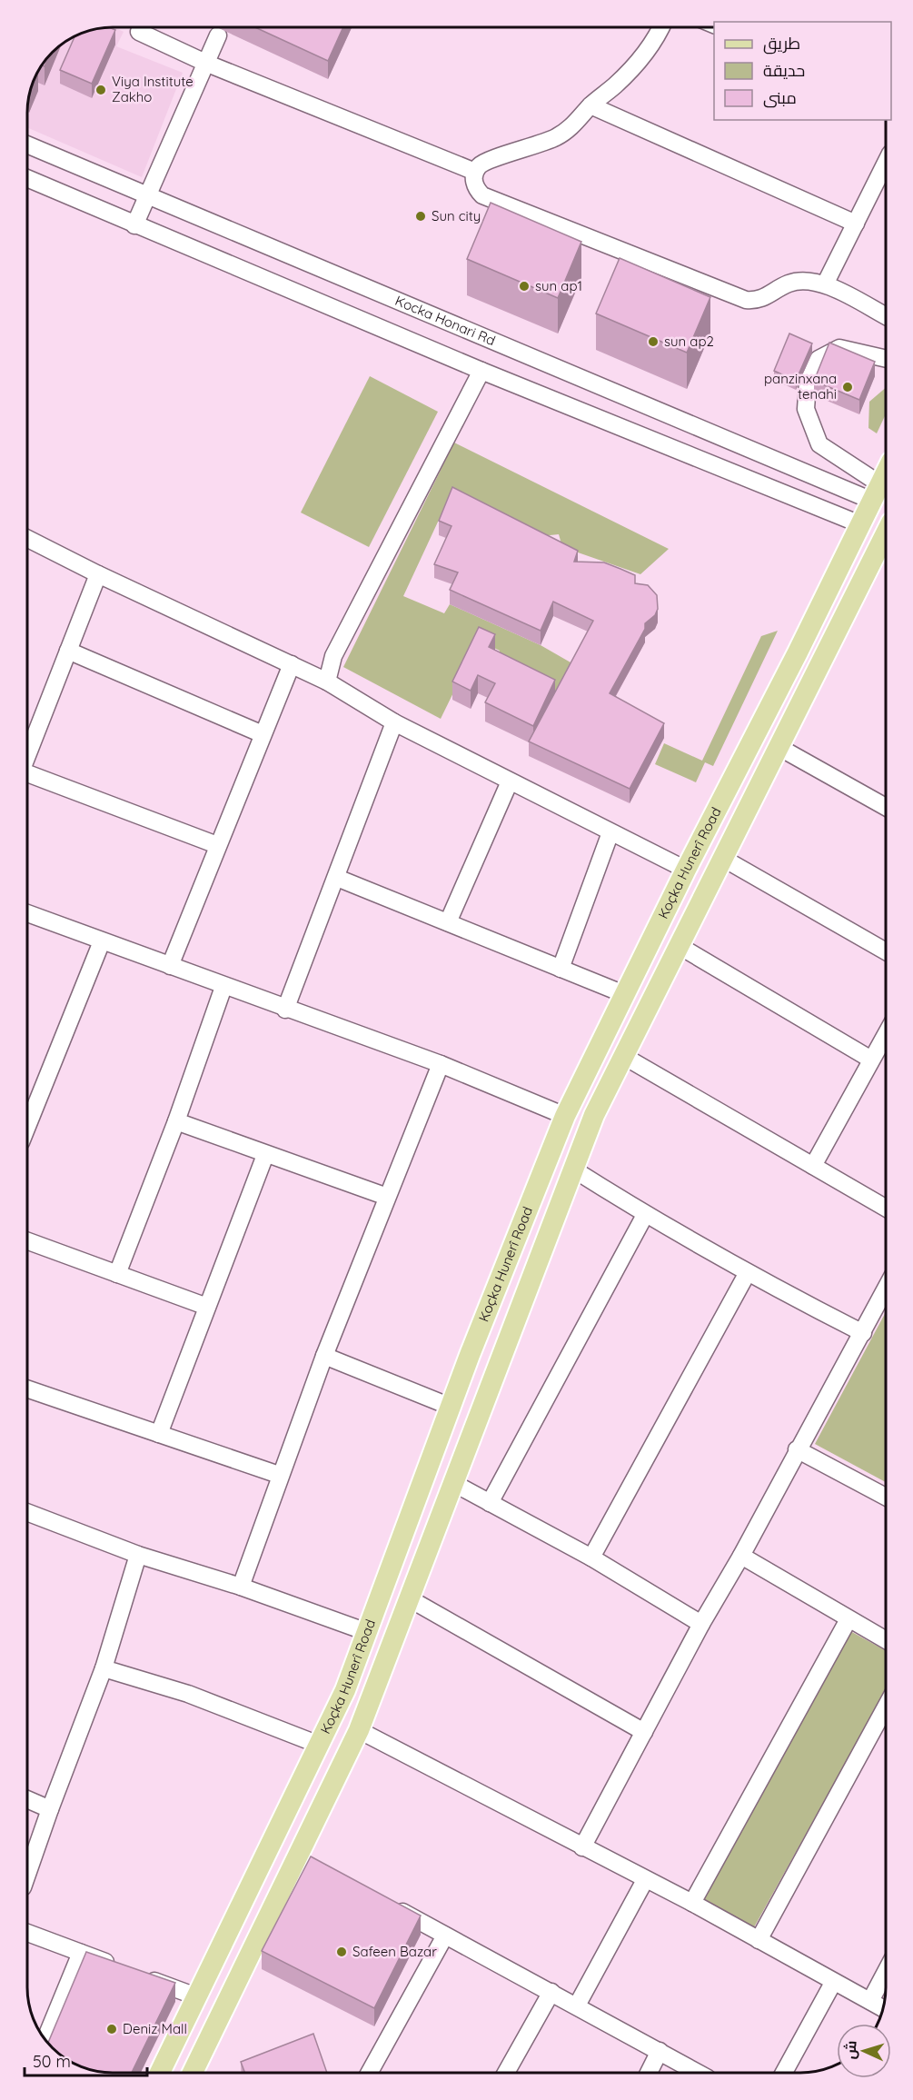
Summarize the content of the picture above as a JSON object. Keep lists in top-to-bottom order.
{
  "streets": {
    "main road": ["Koçka Hunerî Road"],
    "street": ["Kocka Honari Rd"]
  },
  "crossings": [
    ["Kocka Honari Rd", "Koçka Hunerî Road"]
  ],
  "places": [
    "Viya Institute Zakho",
    "Sun city",
    "sun ap1",
    "sun ap2",
    "panzinxana tenahi",
    "Safeen Bazar",
    "Deniz Mall"
  ],
  "legend": ["طريق", "حديقة", "مبنى"],
  "scale_bar": "50 m",
  "north": "left"
}
